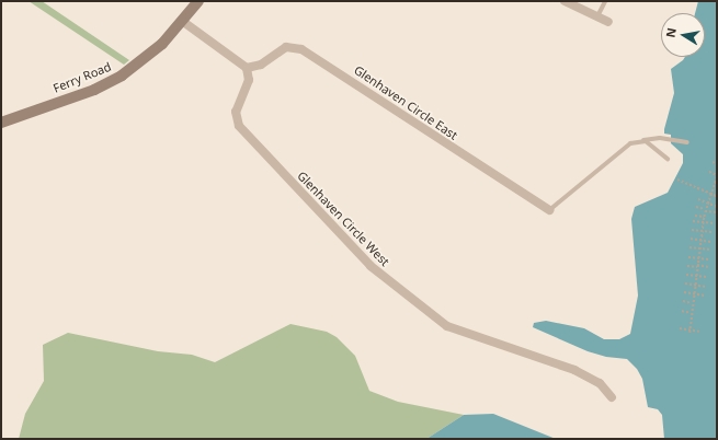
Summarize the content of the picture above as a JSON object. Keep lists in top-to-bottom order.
{
  "streets": {
    "main road": ["Ferry Road"],
    "street": ["Glenhaven Circle East", "Glenhaven Circle West"]
  },
  "crossings": [
    ["Glenhaven Circle East", "Glenhaven Circle West"]
  ],
  "north": "left"
}
